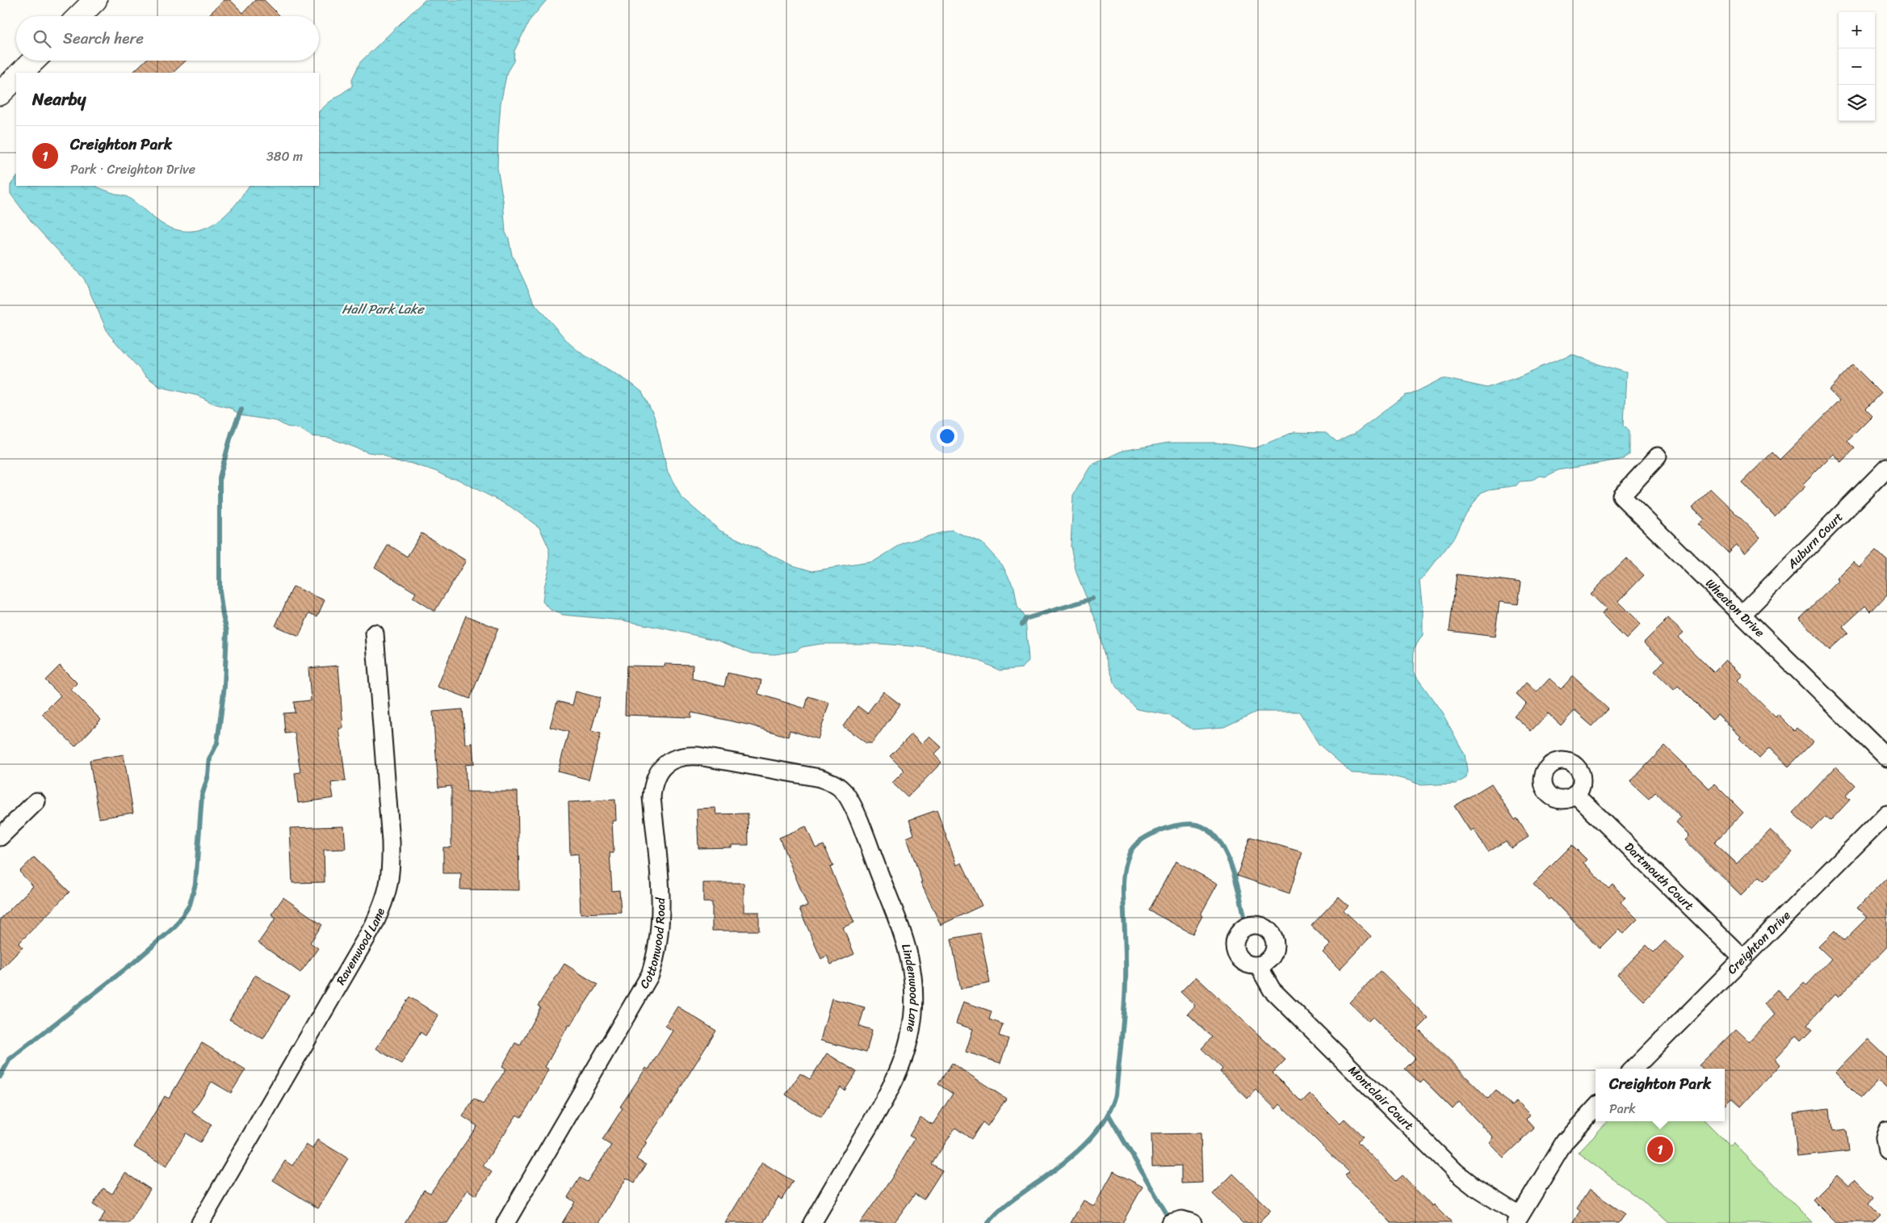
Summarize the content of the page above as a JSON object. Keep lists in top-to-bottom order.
{
  "streets": {
    "street": [
      "Auburn Court",
      "Wheaton Drive",
      "Dartmouth Court",
      "Cottonwood Road",
      "Creighton Drive",
      "Ravenwood Lane",
      "Lindenwood Lane",
      "Montclair Court"
    ]
  },
  "crossings": [
    ["Auburn Court", "Wheaton Drive"],
    ["Dartmouth Court", "Creighton Drive"],
    ["Cottonwood Road", "Lindenwood Lane"]
  ],
  "water": ["Hall Park Lake"],
  "page": {
    "map_buttons": ["+", "−"],
    "search": "Search here",
    "heading": "Nearby",
    "list": [
      {
        "mark": "1",
        "name": "Creighton Park",
        "note": "Park · Creighton Drive",
        "value": "380 m"
      }
    ],
    "popup": ["Creighton Park", "Park"],
    "pins": "1"
  }
}
